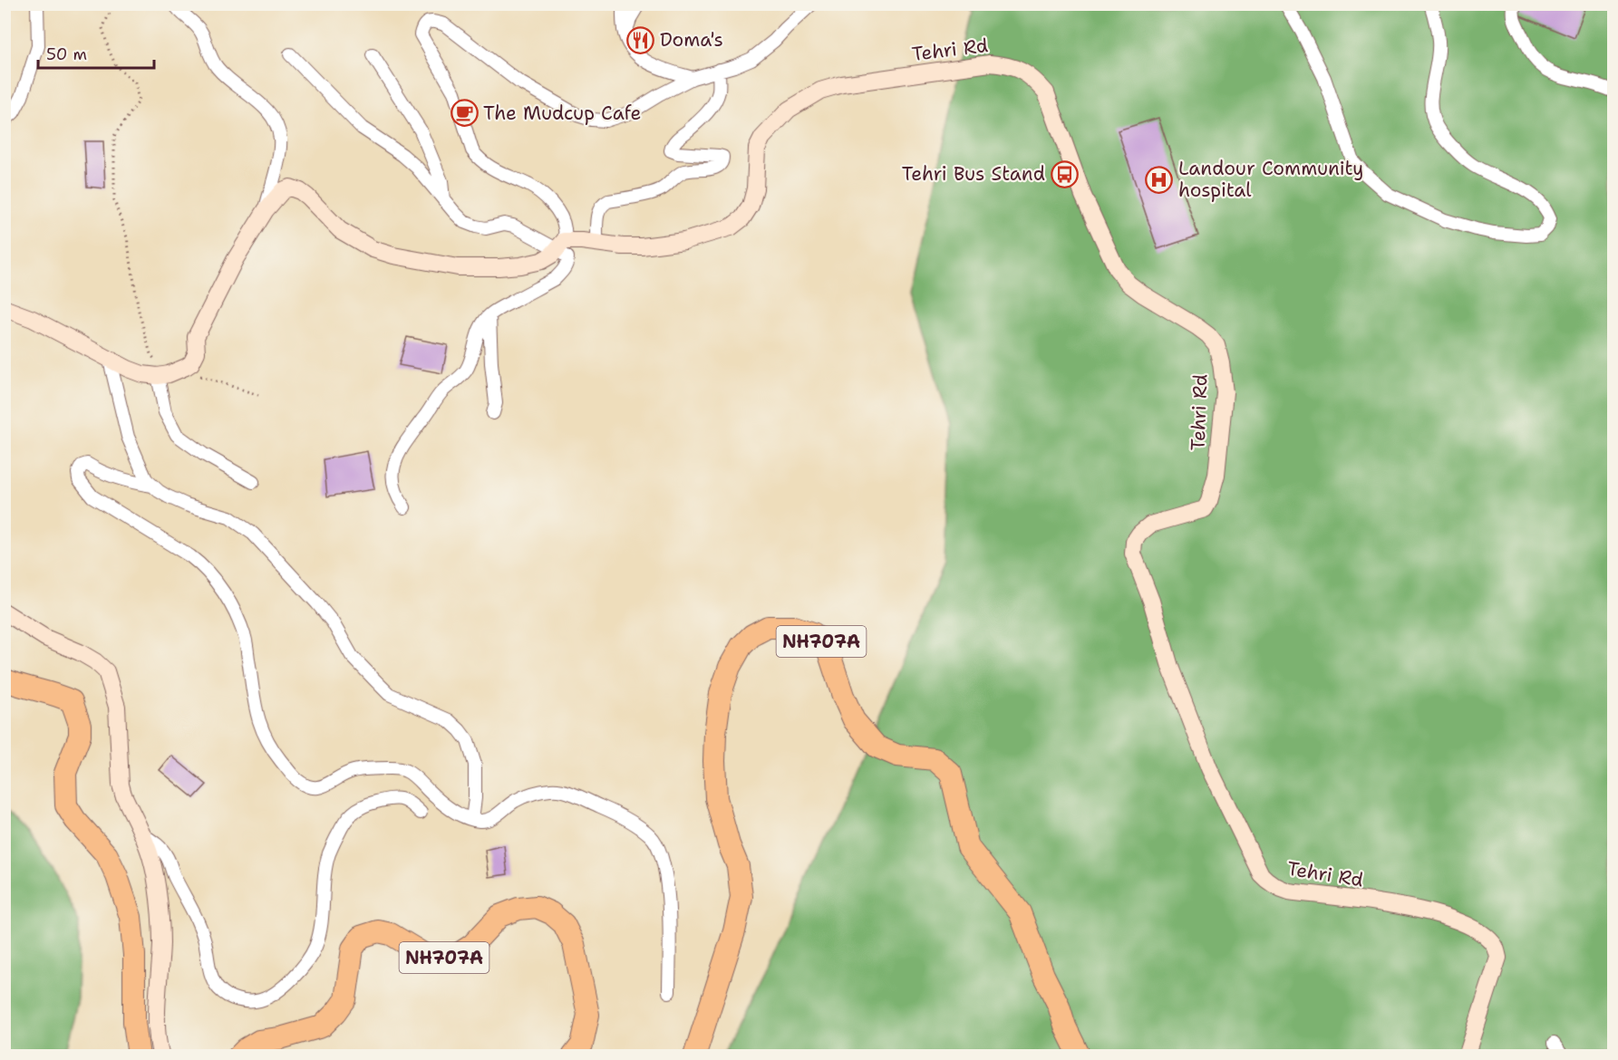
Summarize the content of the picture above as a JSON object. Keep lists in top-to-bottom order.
{
  "streets": {
    "highway": ["NH707A"],
    "street": ["Tehri Rd"]
  },
  "places": {
    "restaurant": ["Doma's"],
    "cafe": ["The Mudcup Cafe"],
    "bus stop": ["Tehri Bus Stand"],
    "hospital": ["Landour Community hospital"]
  },
  "scale_bar": "50 m"
}
